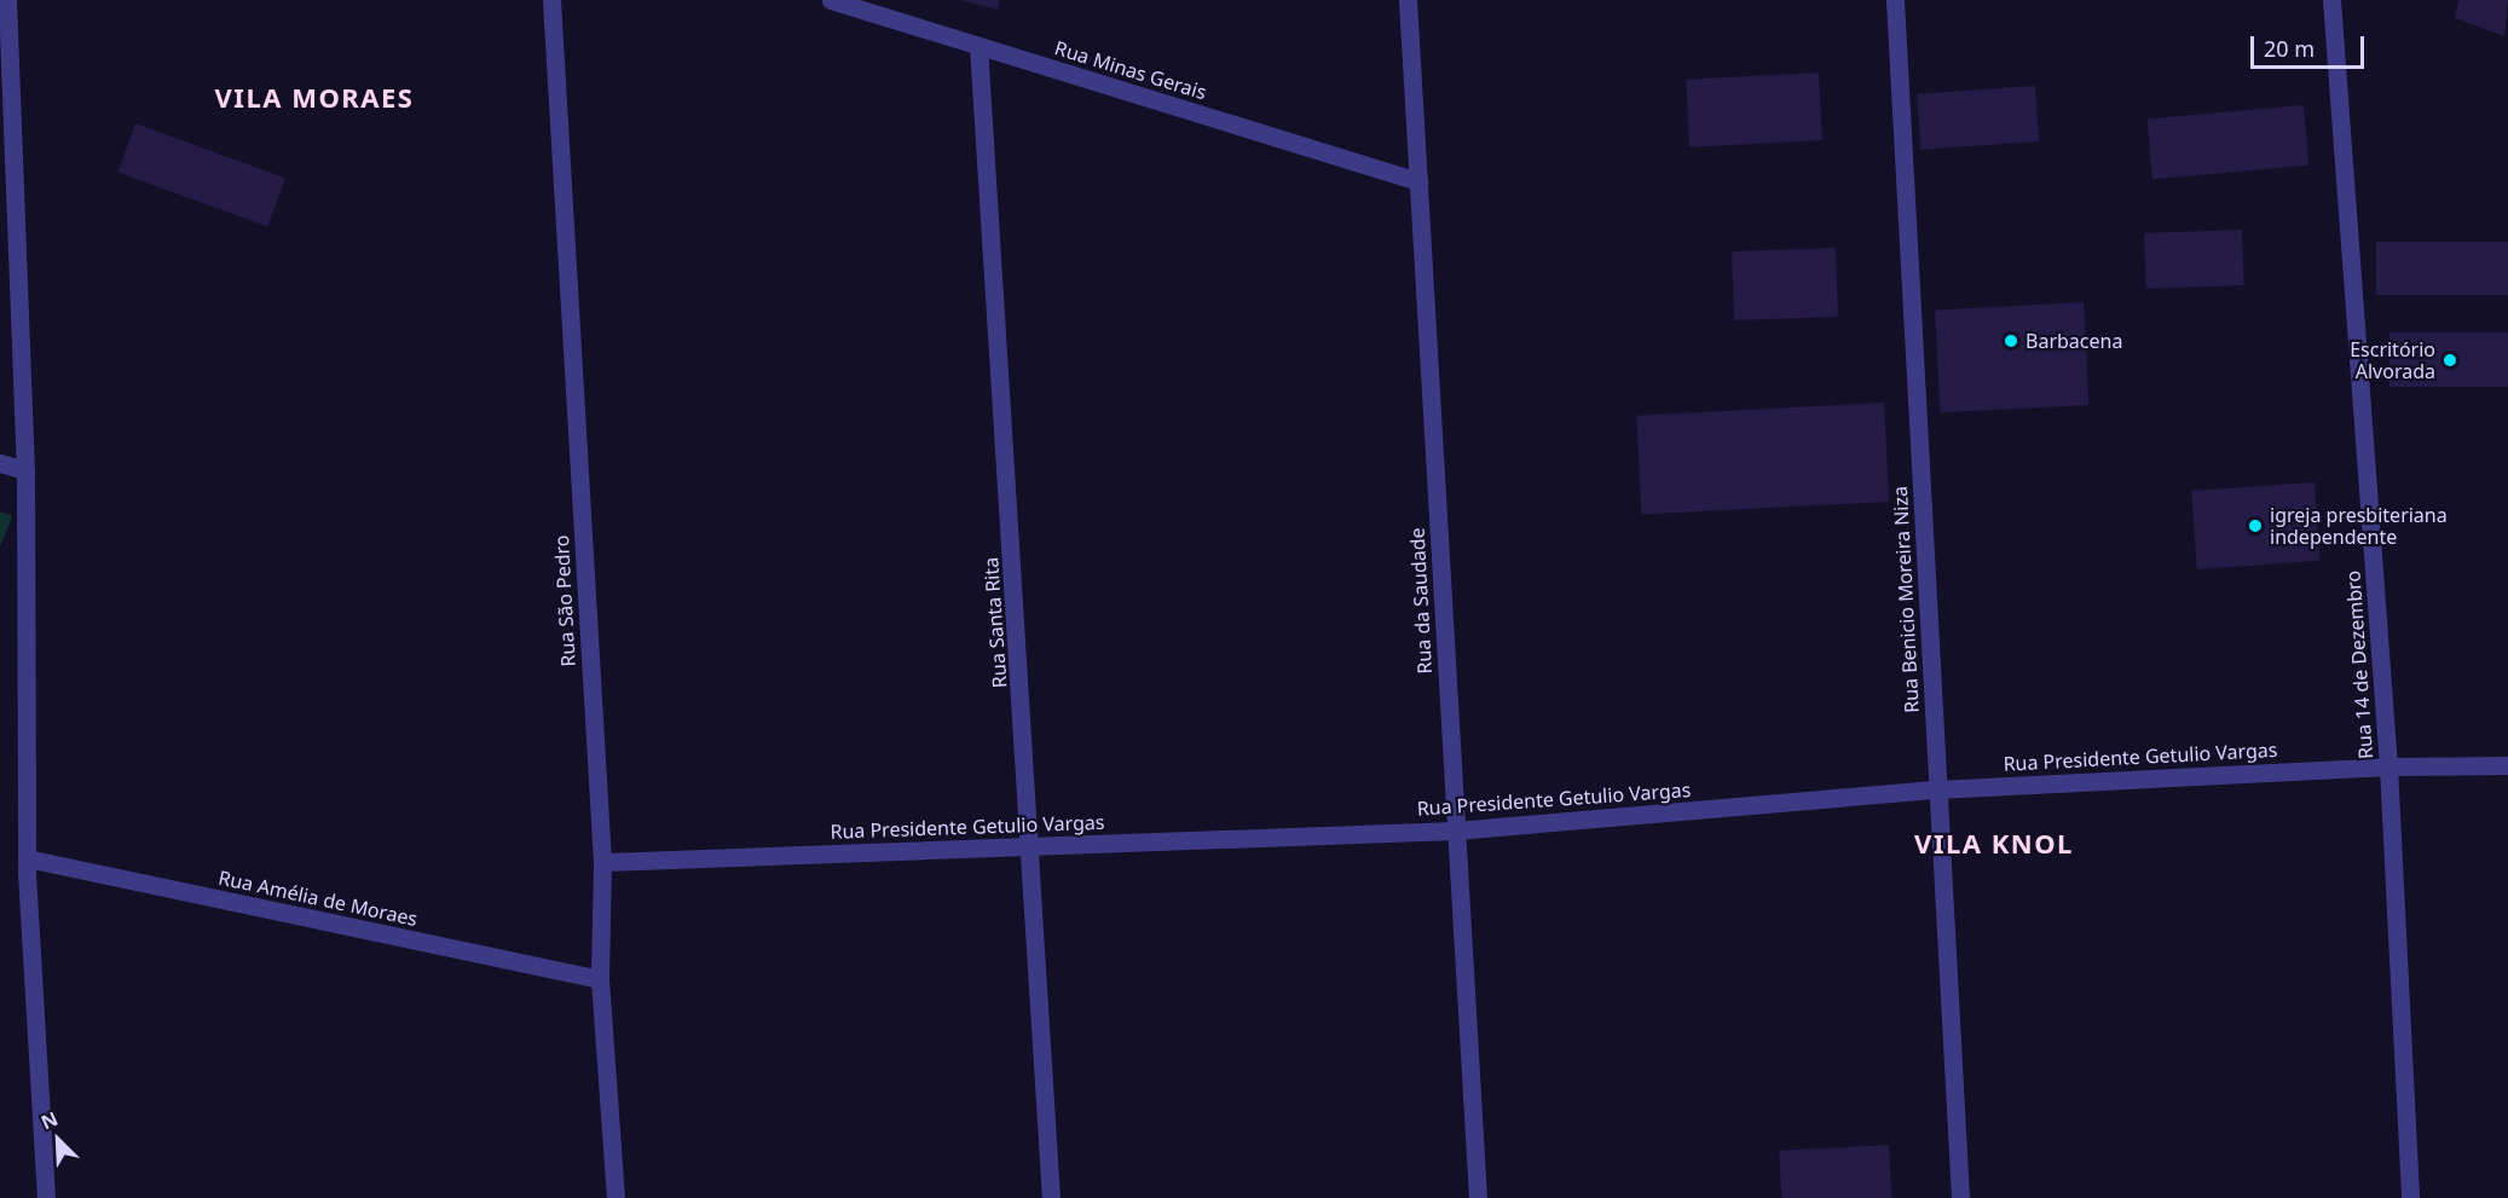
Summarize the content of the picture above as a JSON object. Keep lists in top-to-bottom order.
{
  "streets": {
    "street": [
      "Rua Minas Gerais",
      "Rua Benicio Moreira Niza",
      "Rua São Pedro",
      "Rua da Saudade",
      "Rua Santa Rita",
      "Rua 14 de Dezembro",
      "Rua Presidente Getulio Vargas",
      "Rua Amélia de Moraes"
    ]
  },
  "crossings": [
    ["Rua Minas Gerais", "Rua da Saudade"],
    ["Rua Minas Gerais", "Rua Santa Rita"],
    ["Rua Benicio Moreira Niza", "Rua Presidente Getulio Vargas"],
    ["Rua São Pedro", "Rua Presidente Getulio Vargas"],
    ["Rua São Pedro", "Rua Amélia de Moraes"],
    ["Rua da Saudade", "Rua Presidente Getulio Vargas"],
    ["Rua Santa Rita", "Rua Presidente Getulio Vargas"],
    ["Rua 14 de Dezembro", "Rua Presidente Getulio Vargas"]
  ],
  "districts": ["VILA MORAES", "VILA KNOL"],
  "places": ["Barbacena", "Escritório Alvorada", "igreja presbiteriana independente"],
  "scale_bar": "20 m",
  "north": "top left"
}
